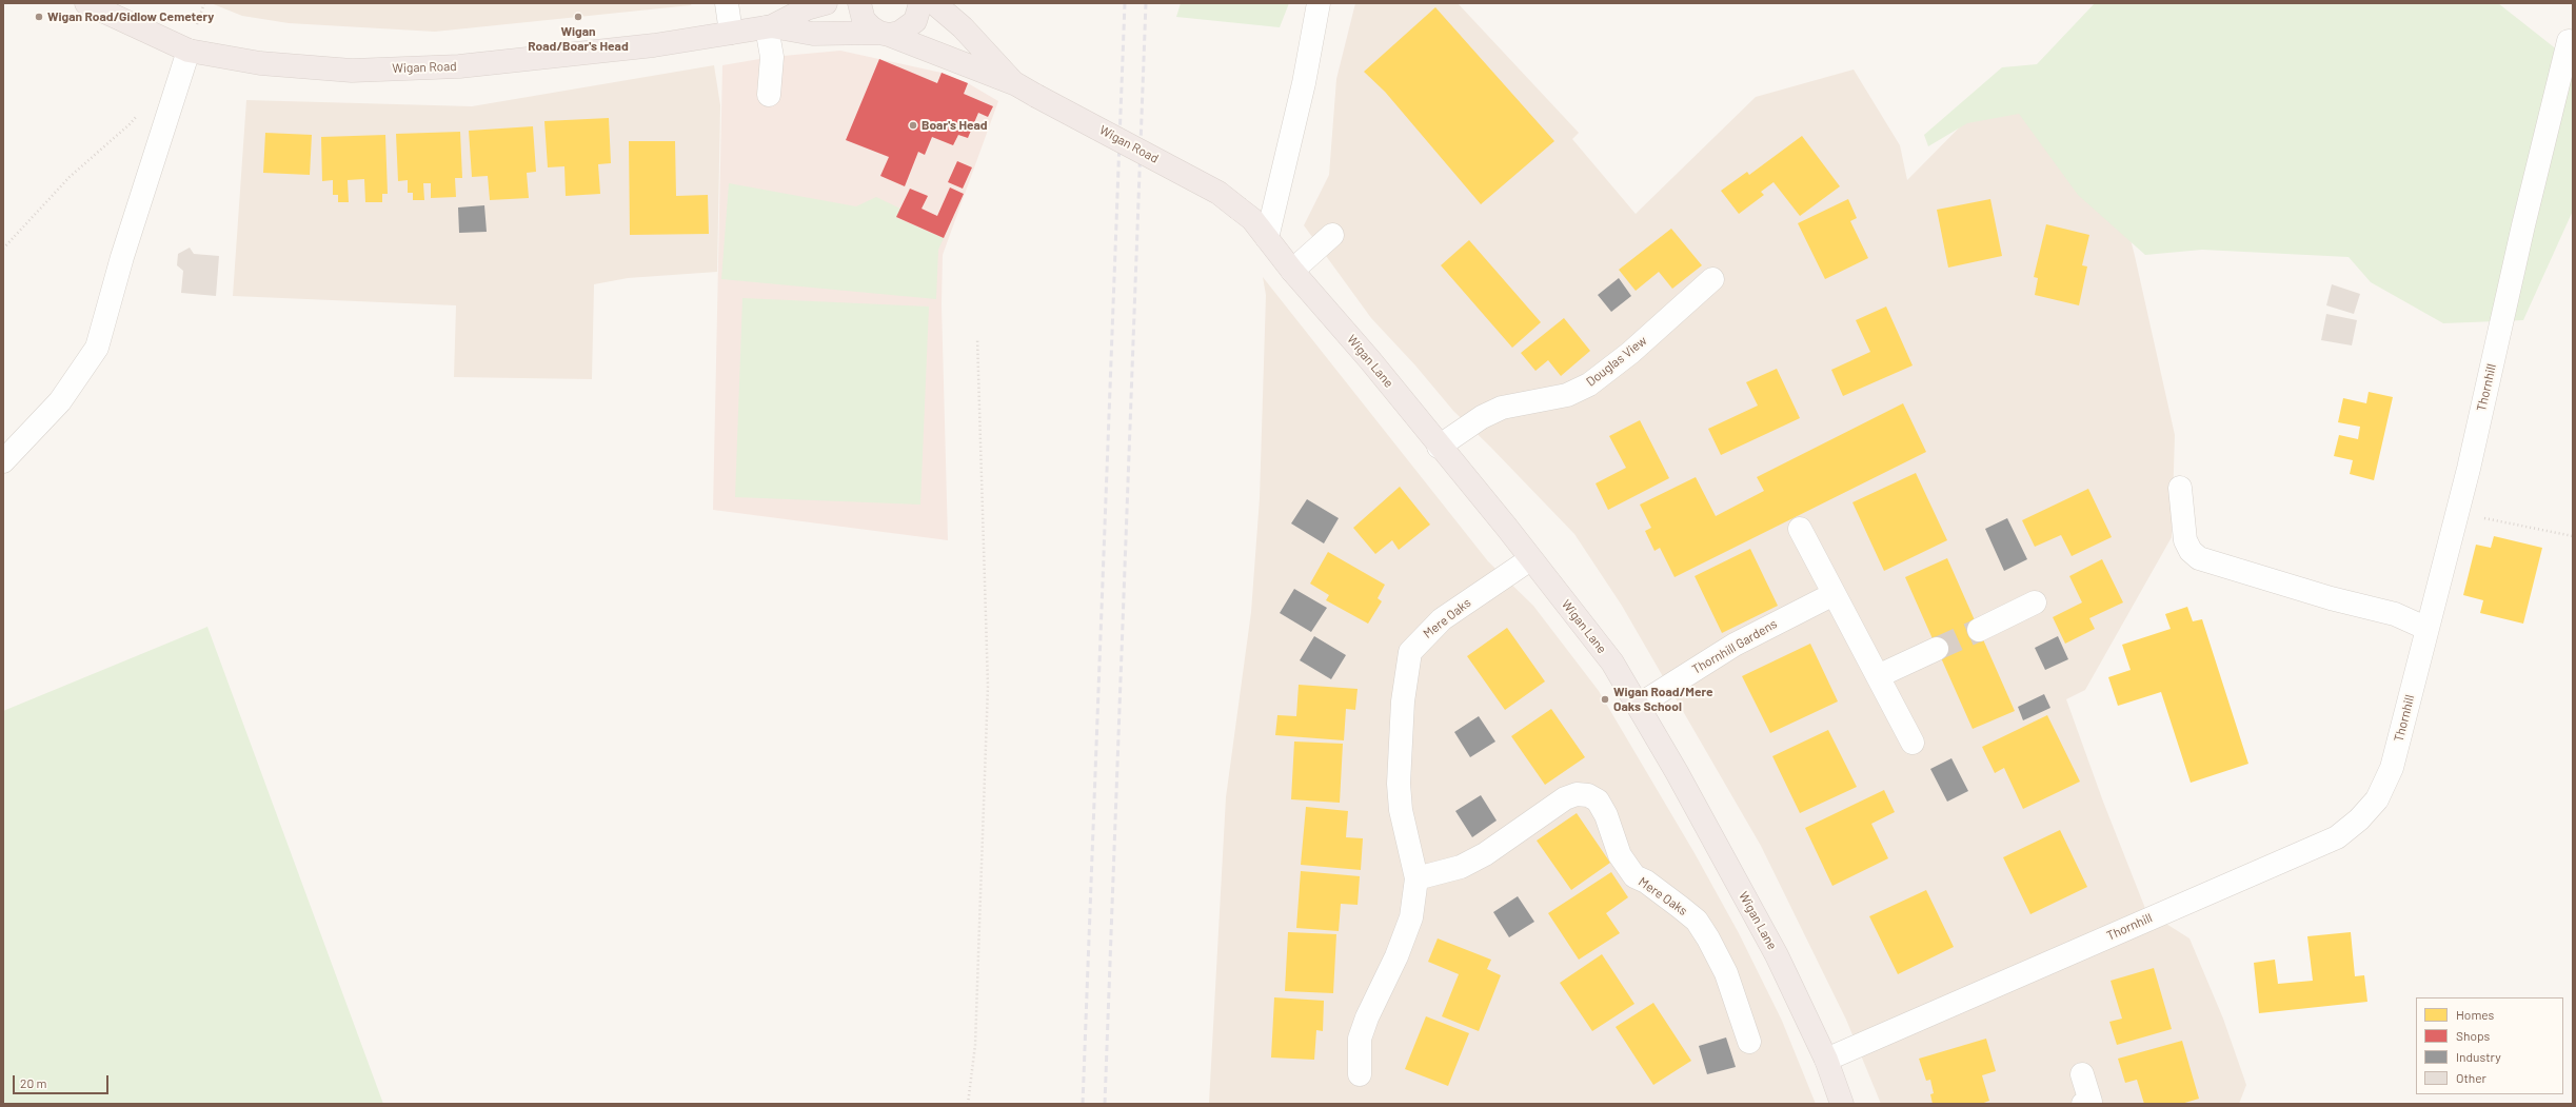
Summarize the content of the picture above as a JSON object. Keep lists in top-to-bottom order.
{
  "streets": {
    "highway": ["Wigan Road", "Wigan Lane"],
    "street": [
      "Douglas View",
      "Thornhill",
      "Mere Oaks",
      "Thornhill Gardens"
    ]
  },
  "crossings": [
    ["Wigan Road", "Wigan Lane"],
    ["Wigan Lane", "Douglas View"],
    ["Wigan Lane", "Thornhill"],
    ["Wigan Lane", "Mere Oaks"],
    ["Wigan Lane", "Thornhill Gardens"]
  ],
  "places": [
    "Wigan Road/Gidlow Cemetery",
    "Wigan Road/Boar's Head",
    "Boar's Head",
    "Wigan Road/Mere Oaks School"
  ],
  "legend": [
    "Homes",
    "Shops",
    "Industry",
    "Other"
  ],
  "scale_bar": "20 m"
}
